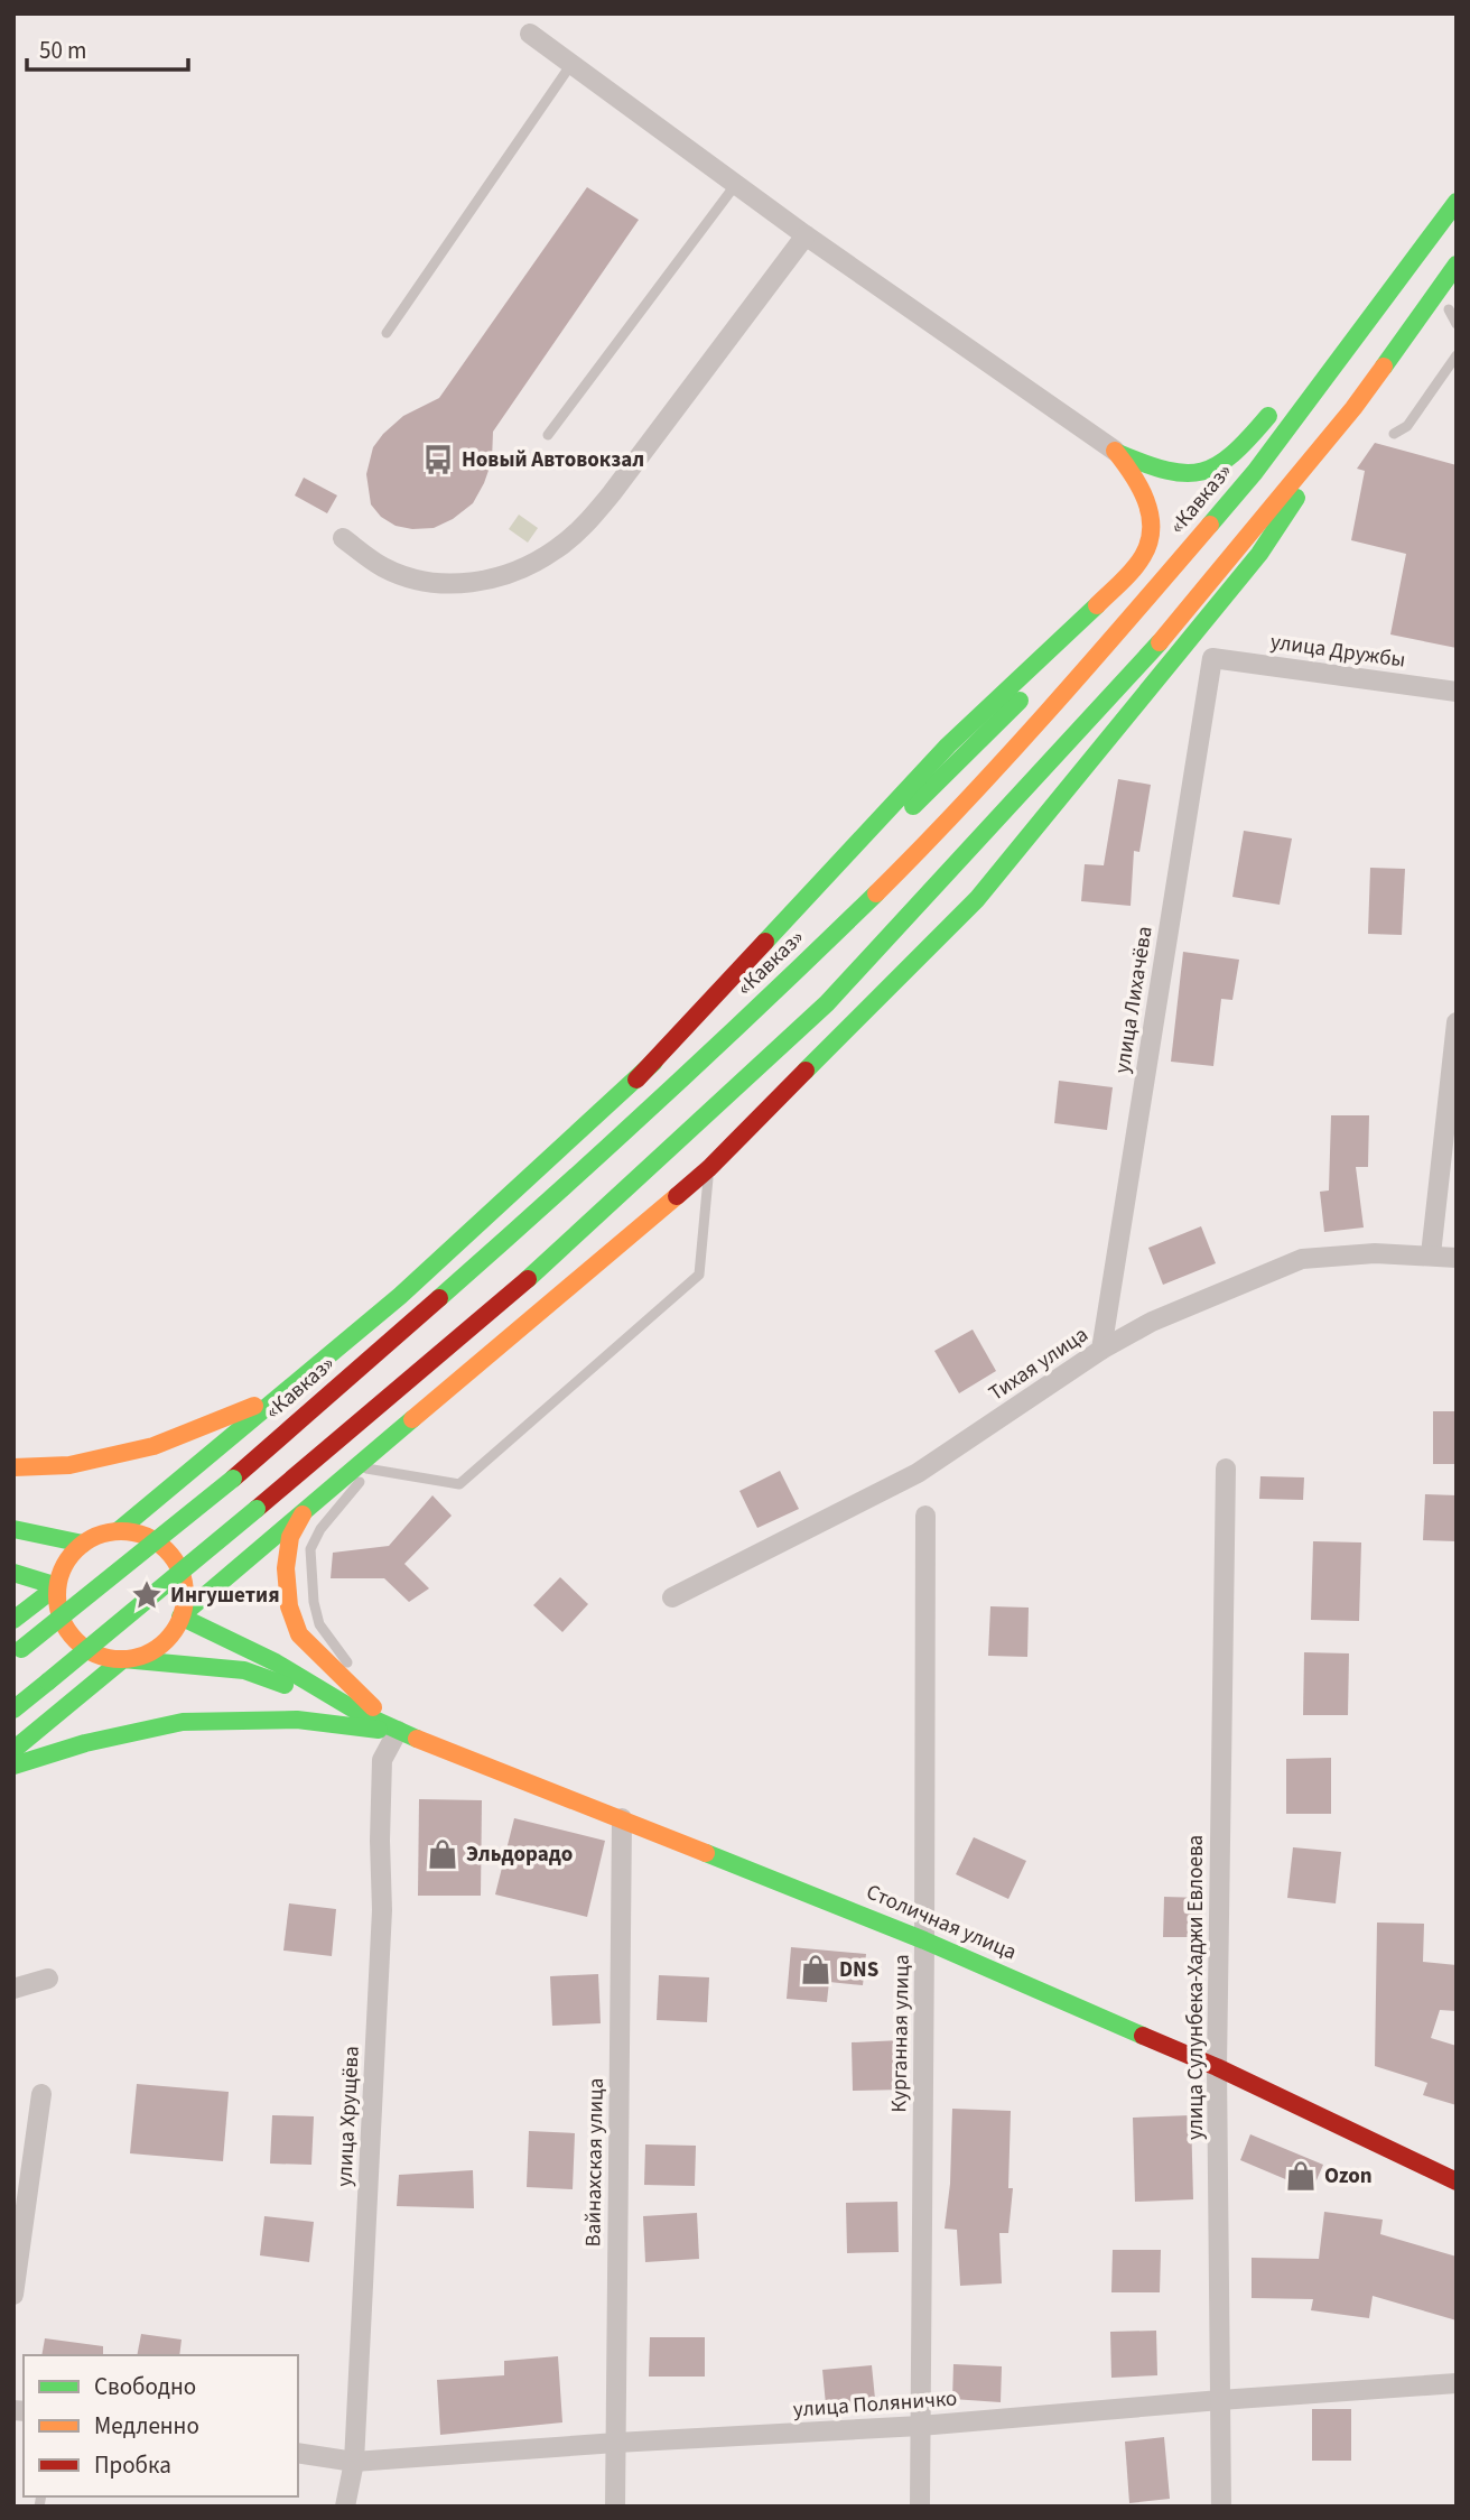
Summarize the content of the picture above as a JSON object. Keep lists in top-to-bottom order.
{
  "streets": {
    "main road": ["«Кавказ»", "Столичная улица"],
    "street": [
      "улица Дружбы",
      "улица Лихачёва",
      "Тихая улица",
      "улица Сулунбека-Хаджи Евлоева",
      "Курганная улица",
      "улица Хрущёва",
      "Вайнахская улица",
      "улица Поляничко"
    ]
  },
  "crossings": [
    ["улица Дружбы", "улица Лихачёва"],
    ["улица Лихачёва", "Тихая улица"],
    ["Столичная улица", "улица Сулунбека-Хаджи Евлоева"],
    ["Столичная улица", "Курганная улица"],
    ["Столичная улица", "улица Хрущёва"],
    ["Столичная улица", "Вайнахская улица"],
    ["улица Сулунбека-Хаджи Евлоева", "улица Поляничко"],
    ["Курганная улица", "улица Поляничко"],
    ["улица Хрущёва", "улица Поляничко"],
    ["Вайнахская улица", "улица Поляничко"]
  ],
  "places": {
    "bus stop": ["Новый Автовокзал"],
    "place": ["Ингушетия"],
    "shop": ["Эльдорадо", "DNS", "Ozon"]
  },
  "legend": ["Свободно", "Медленно", "Пробка"],
  "scale_bar": "50 m"
}
